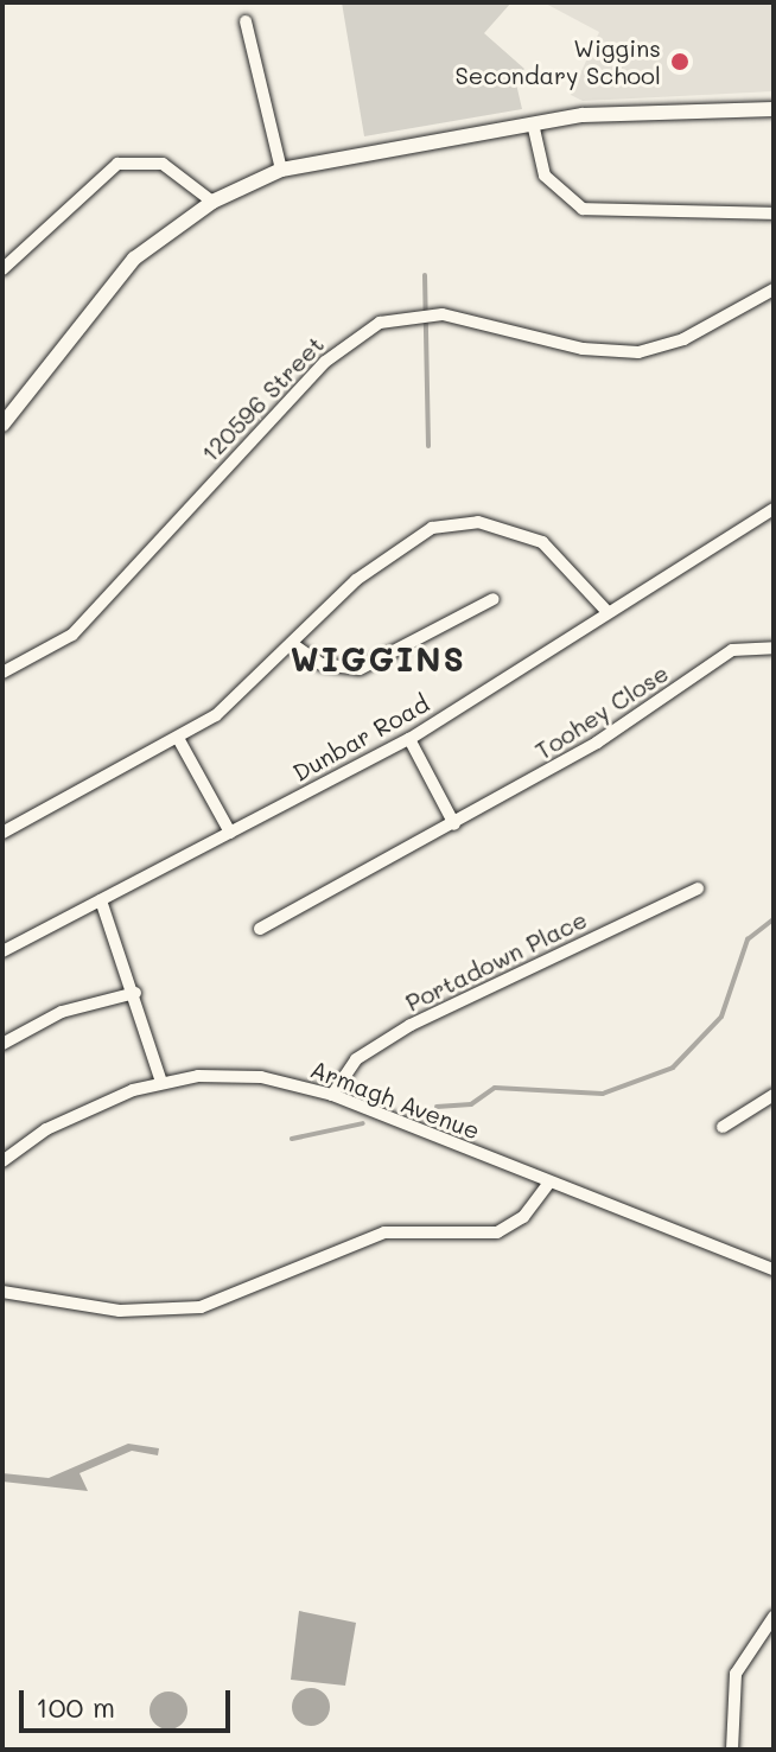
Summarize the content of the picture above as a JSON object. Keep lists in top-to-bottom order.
{
  "streets": {
    "street": [
      "120596 Street",
      "Toohey Close",
      "Dunbar Road",
      "Portadown Place",
      "Armagh Avenue"
    ]
  },
  "crossings": [
    ["Portadown Place", "Armagh Avenue"]
  ],
  "districts": ["WIGGINS"],
  "places": ["Wiggins Secondary School"],
  "scale_bar": "100 m"
}
